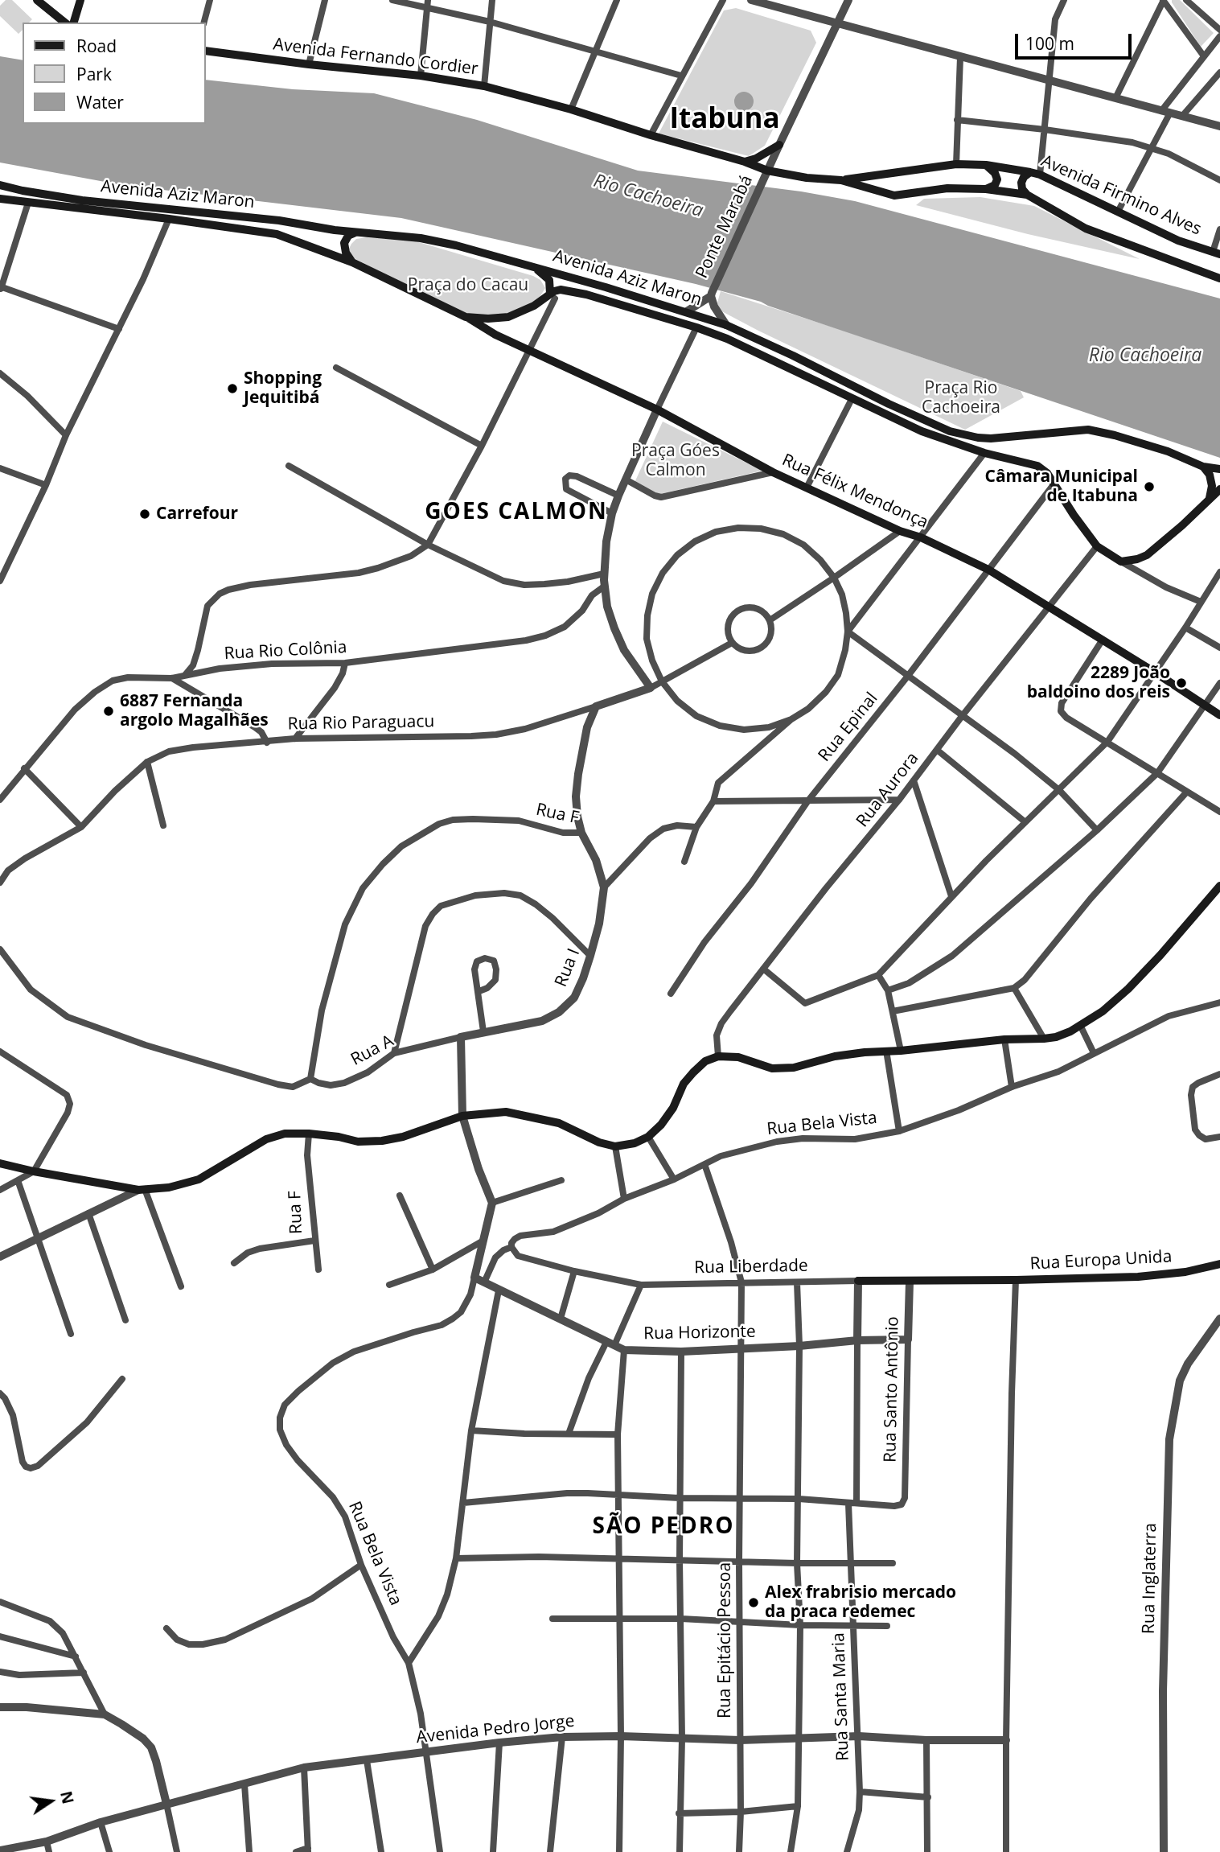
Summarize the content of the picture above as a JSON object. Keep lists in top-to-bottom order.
{
  "streets": {
    "main road": [
      "Avenida Fernando Cordier",
      "Avenida Aziz Maron",
      "Avenida Firmino Alves",
      "Rua Félix Mendonça",
      "Rua Europa Unida",
      "Rua Liberdade"
    ],
    "street": [
      "Ponte Marabá",
      "Rua Rio Colônia",
      "Rua Rio Paraguacu",
      "Rua Epinal",
      "Rua Aurora",
      "Rua F",
      "Rua I",
      "Rua A",
      "Rua Bela Vista",
      "Rua Horizonte",
      "Rua Santo Antônio",
      "Rua Inglaterra",
      "Rua Epitácio Pessoa",
      "Rua Santa Maria",
      "Avenida Pedro Jorge"
    ]
  },
  "crossings": [
    ["Avenida Fernando Cordier", "Avenida Firmino Alves"],
    ["Avenida Fernando Cordier", "Ponte Marabá"],
    ["Avenida Aziz Maron", "Ponte Marabá"],
    ["Avenida Aziz Maron", "Rua Félix Mendonça"],
    ["Avenida Aziz Maron", "Rua Epinal"],
    ["Avenida Aziz Maron", "Rua Aurora"],
    ["Avenida Firmino Alves", "Ponte Marabá"],
    ["Rua Félix Mendonça", "Rua Epinal"],
    ["Rua Félix Mendonça", "Rua Aurora"],
    ["Rua F", "Rua I"],
    ["Rua F", "Rua A"],
    ["Rua I", "Rua A"],
    ["Rua Bela Vista", "Rua Liberdade"],
    ["Rua Bela Vista", "Rua Horizonte"],
    ["Rua Bela Vista", "Rua Epitácio Pessoa"],
    ["Rua Bela Vista", "Avenida Pedro Jorge"],
    ["Rua Europa Unida", "Rua Liberdade"],
    ["Rua Liberdade", "Rua Santo Antônio"],
    ["Rua Liberdade", "Rua Epitácio Pessoa"],
    ["Rua Liberdade", "Rua Santa Maria"],
    ["Rua Horizonte", "Rua Santo Antônio"],
    ["Rua Horizonte", "Rua Epitácio Pessoa"],
    ["Rua Horizonte", "Rua Santa Maria"],
    ["Rua Santo Antônio", "Rua Santa Maria"],
    ["Rua Epitácio Pessoa", "Avenida Pedro Jorge"],
    ["Rua Santa Maria", "Avenida Pedro Jorge"]
  ],
  "districts": ["Itabuna", "GOES CALMON", "SÃO PEDRO"],
  "water": ["Rio Cachoeira"],
  "parks": ["Praça do Cacau", "Praça Rio Cachoeira", "Praça Góes Calmon"],
  "places": [
    "Shopping Jequitibá",
    "Câmara Municipal de Itabuna",
    "Carrefour",
    "2289 João baldoino dos reis",
    "6887 Fernanda argolo Magalhães",
    "Alex frabrisio mercado da praca redemec"
  ],
  "legend": ["Road", "Park", "Water"],
  "scale_bar": "100 m",
  "north": "right"
}
